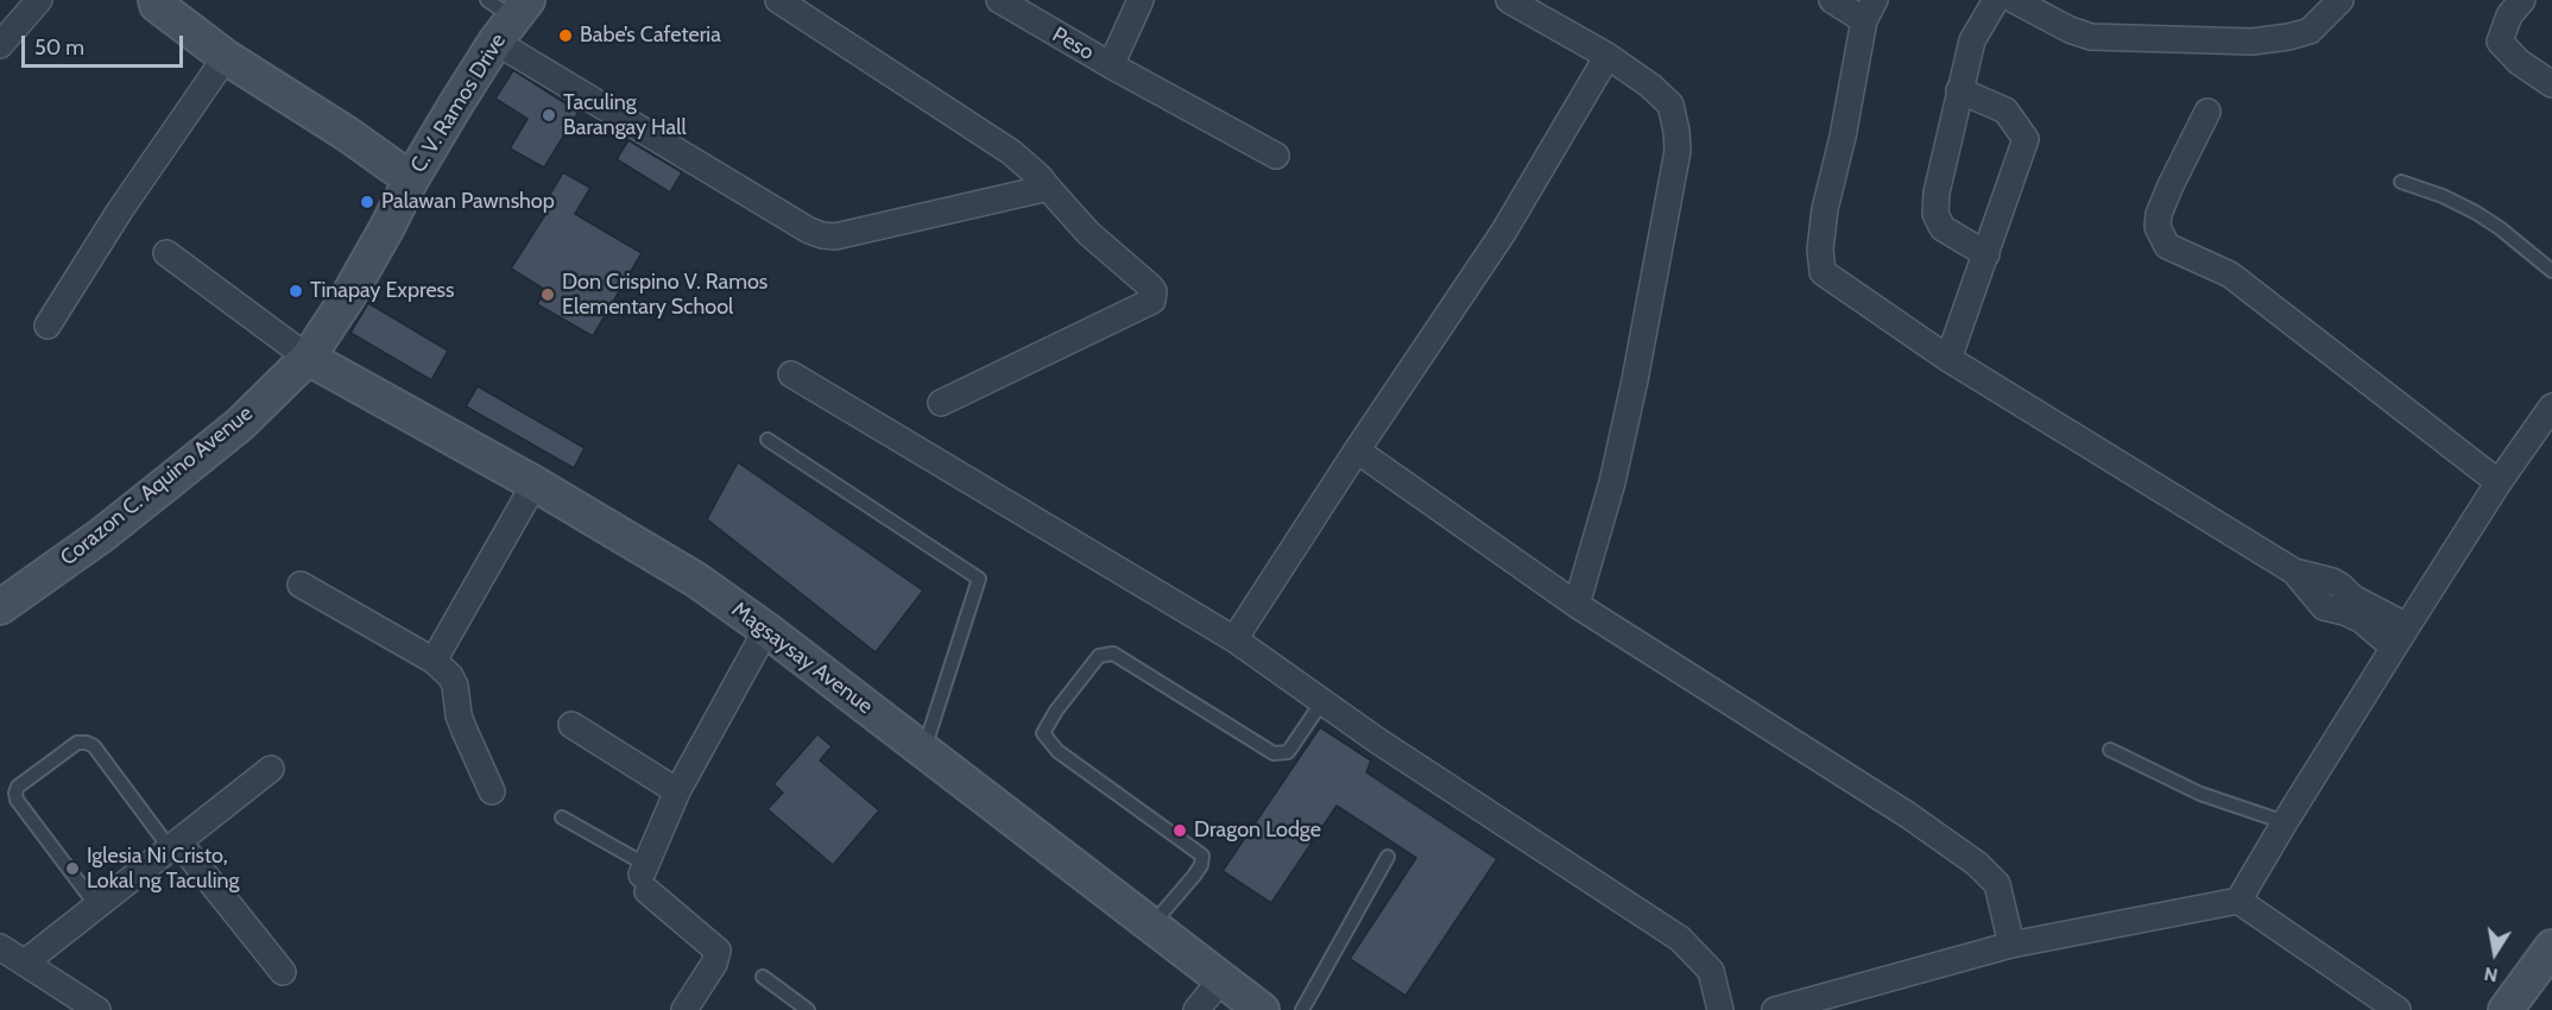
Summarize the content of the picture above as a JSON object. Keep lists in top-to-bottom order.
{
  "streets": {
    "street": [
      "Peso",
      "C. V. Ramos Drive",
      "Corazon C. Aquino Avenue",
      "Magsaysay Avenue"
    ]
  },
  "crossings": [
    ["C. V. Ramos Drive", "Corazon C. Aquino Avenue"],
    ["C. V. Ramos Drive", "Magsaysay Avenue"],
    ["Corazon C. Aquino Avenue", "Magsaysay Avenue"]
  ],
  "places": [
    "Babe’s Cafeteria",
    "Taculing Barangay Hall",
    "Palawan Pawnshop",
    "Tinapay Express",
    "Don Crispino V. Ramos Elementary School",
    "Dragon Lodge",
    "Iglesia Ni Cristo, Lokal ng Taculing"
  ],
  "scale_bar": "50 m",
  "north": "bottom"
}
